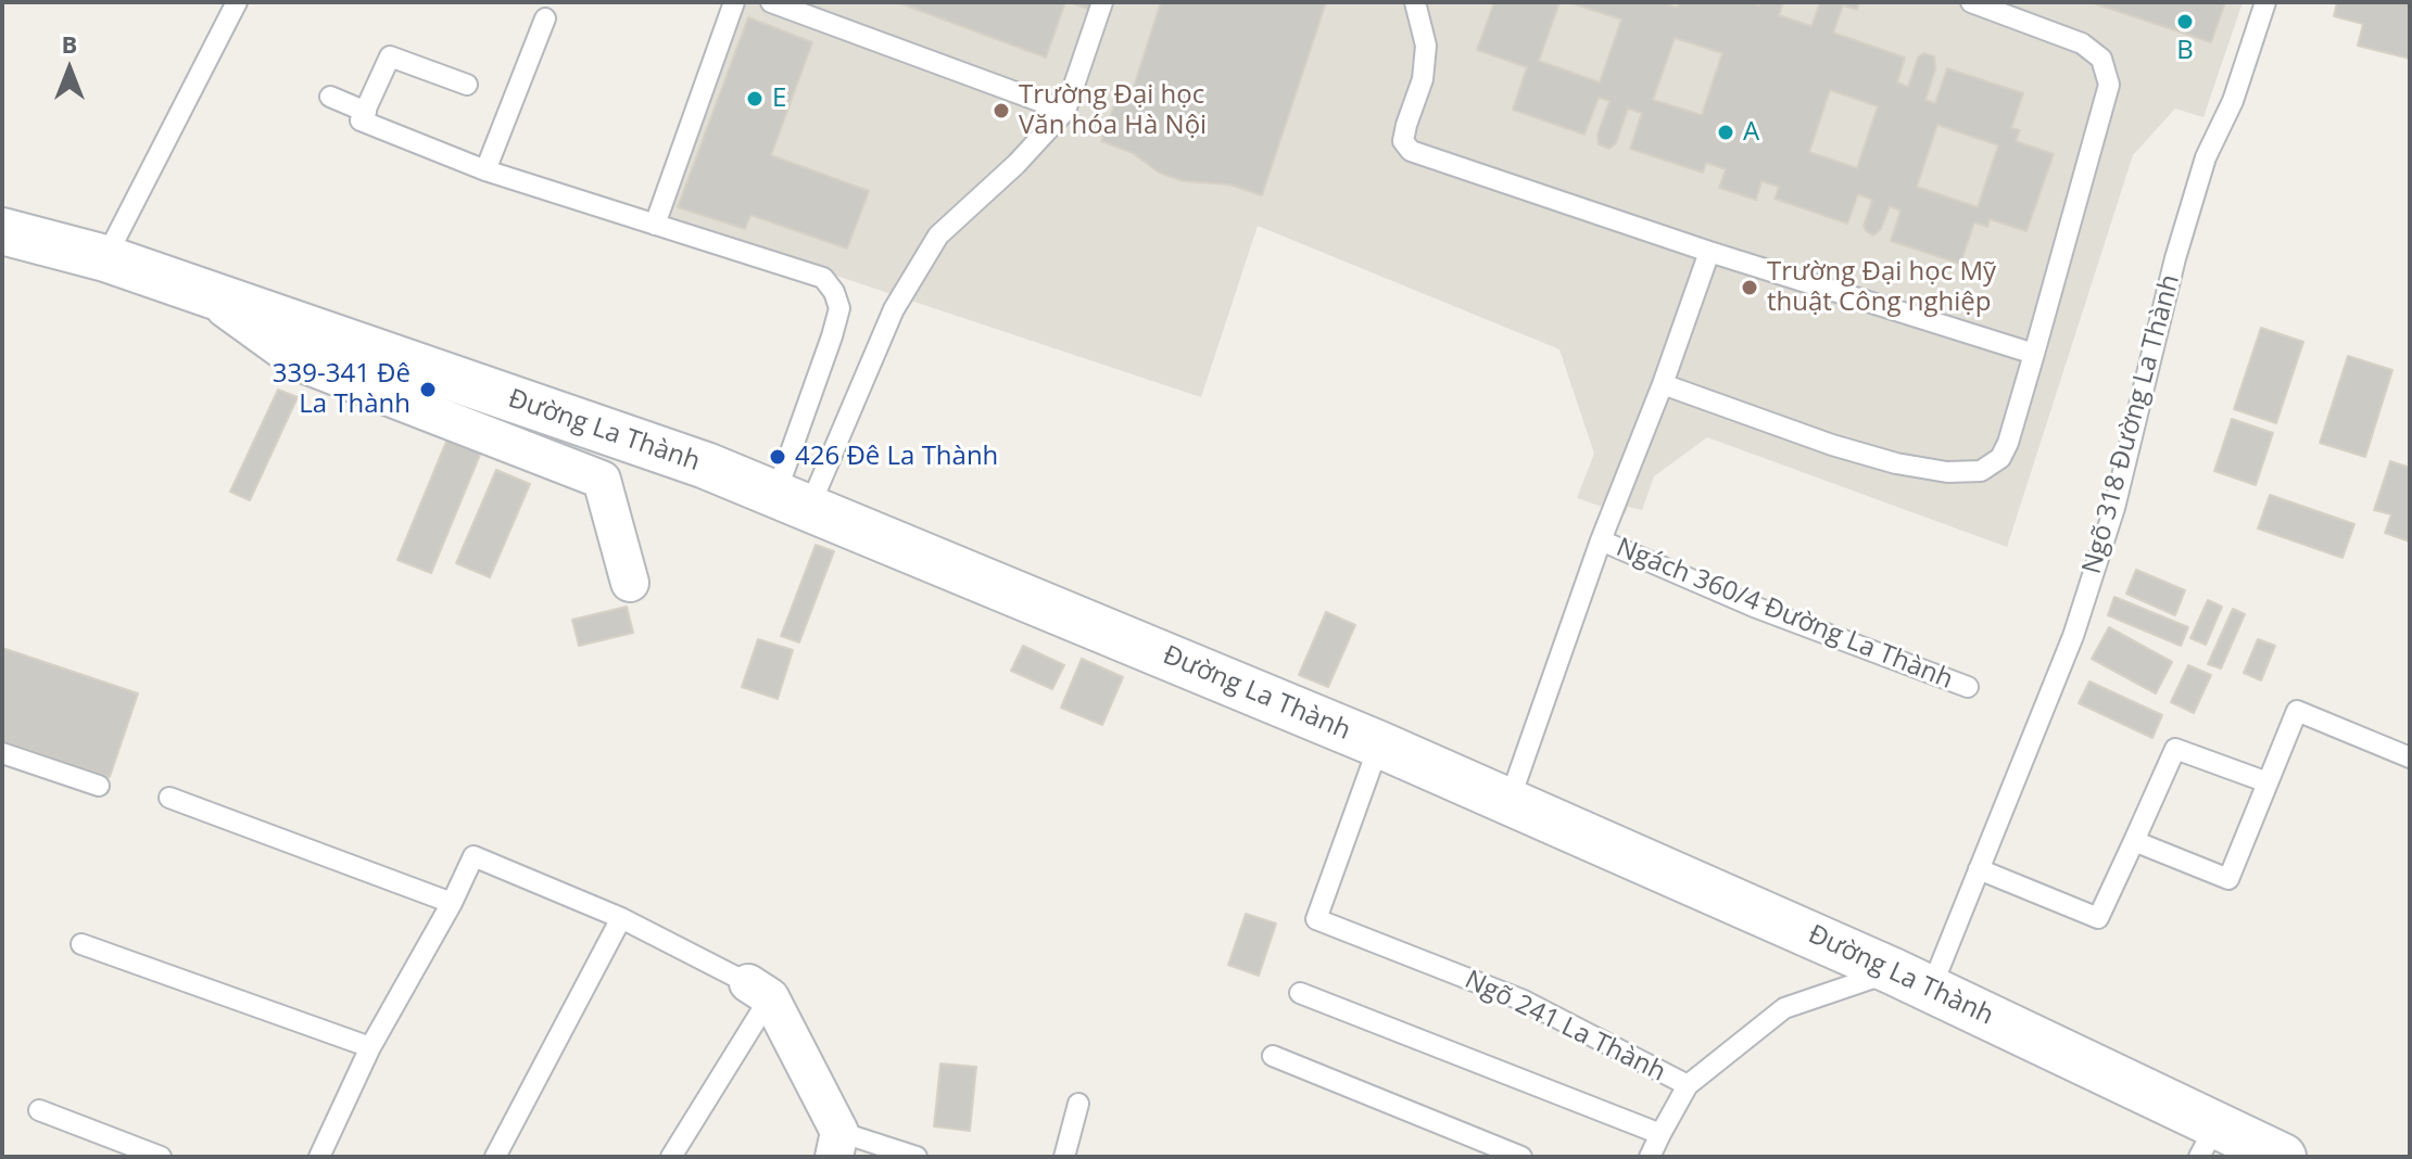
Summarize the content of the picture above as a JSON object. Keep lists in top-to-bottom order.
{
  "streets": {
    "street": ["Đường La Thành"],
    "lane": ["Ngõ 318 Đường La Thành", "Ngách 360/4 Đường La Thành", "Ngõ 241 La Thành"]
  },
  "crossings": [
    ["Ngõ 318 Đường La Thành", "Đường La Thành"],
    ["Ngõ 318 Đường La Thành", "Ngõ 241 La Thành"],
    ["Đường La Thành", "Ngõ 241 La Thành"]
  ],
  "places": [
    "B",
    "E",
    "Trường Đại học Văn hóa Hà Nội",
    "A",
    "Trường Đại học Mỹ thuật Công nghiệp",
    "339-341 Đê La Thành",
    "426 Đê La Thành"
  ],
  "north": "top"
}
